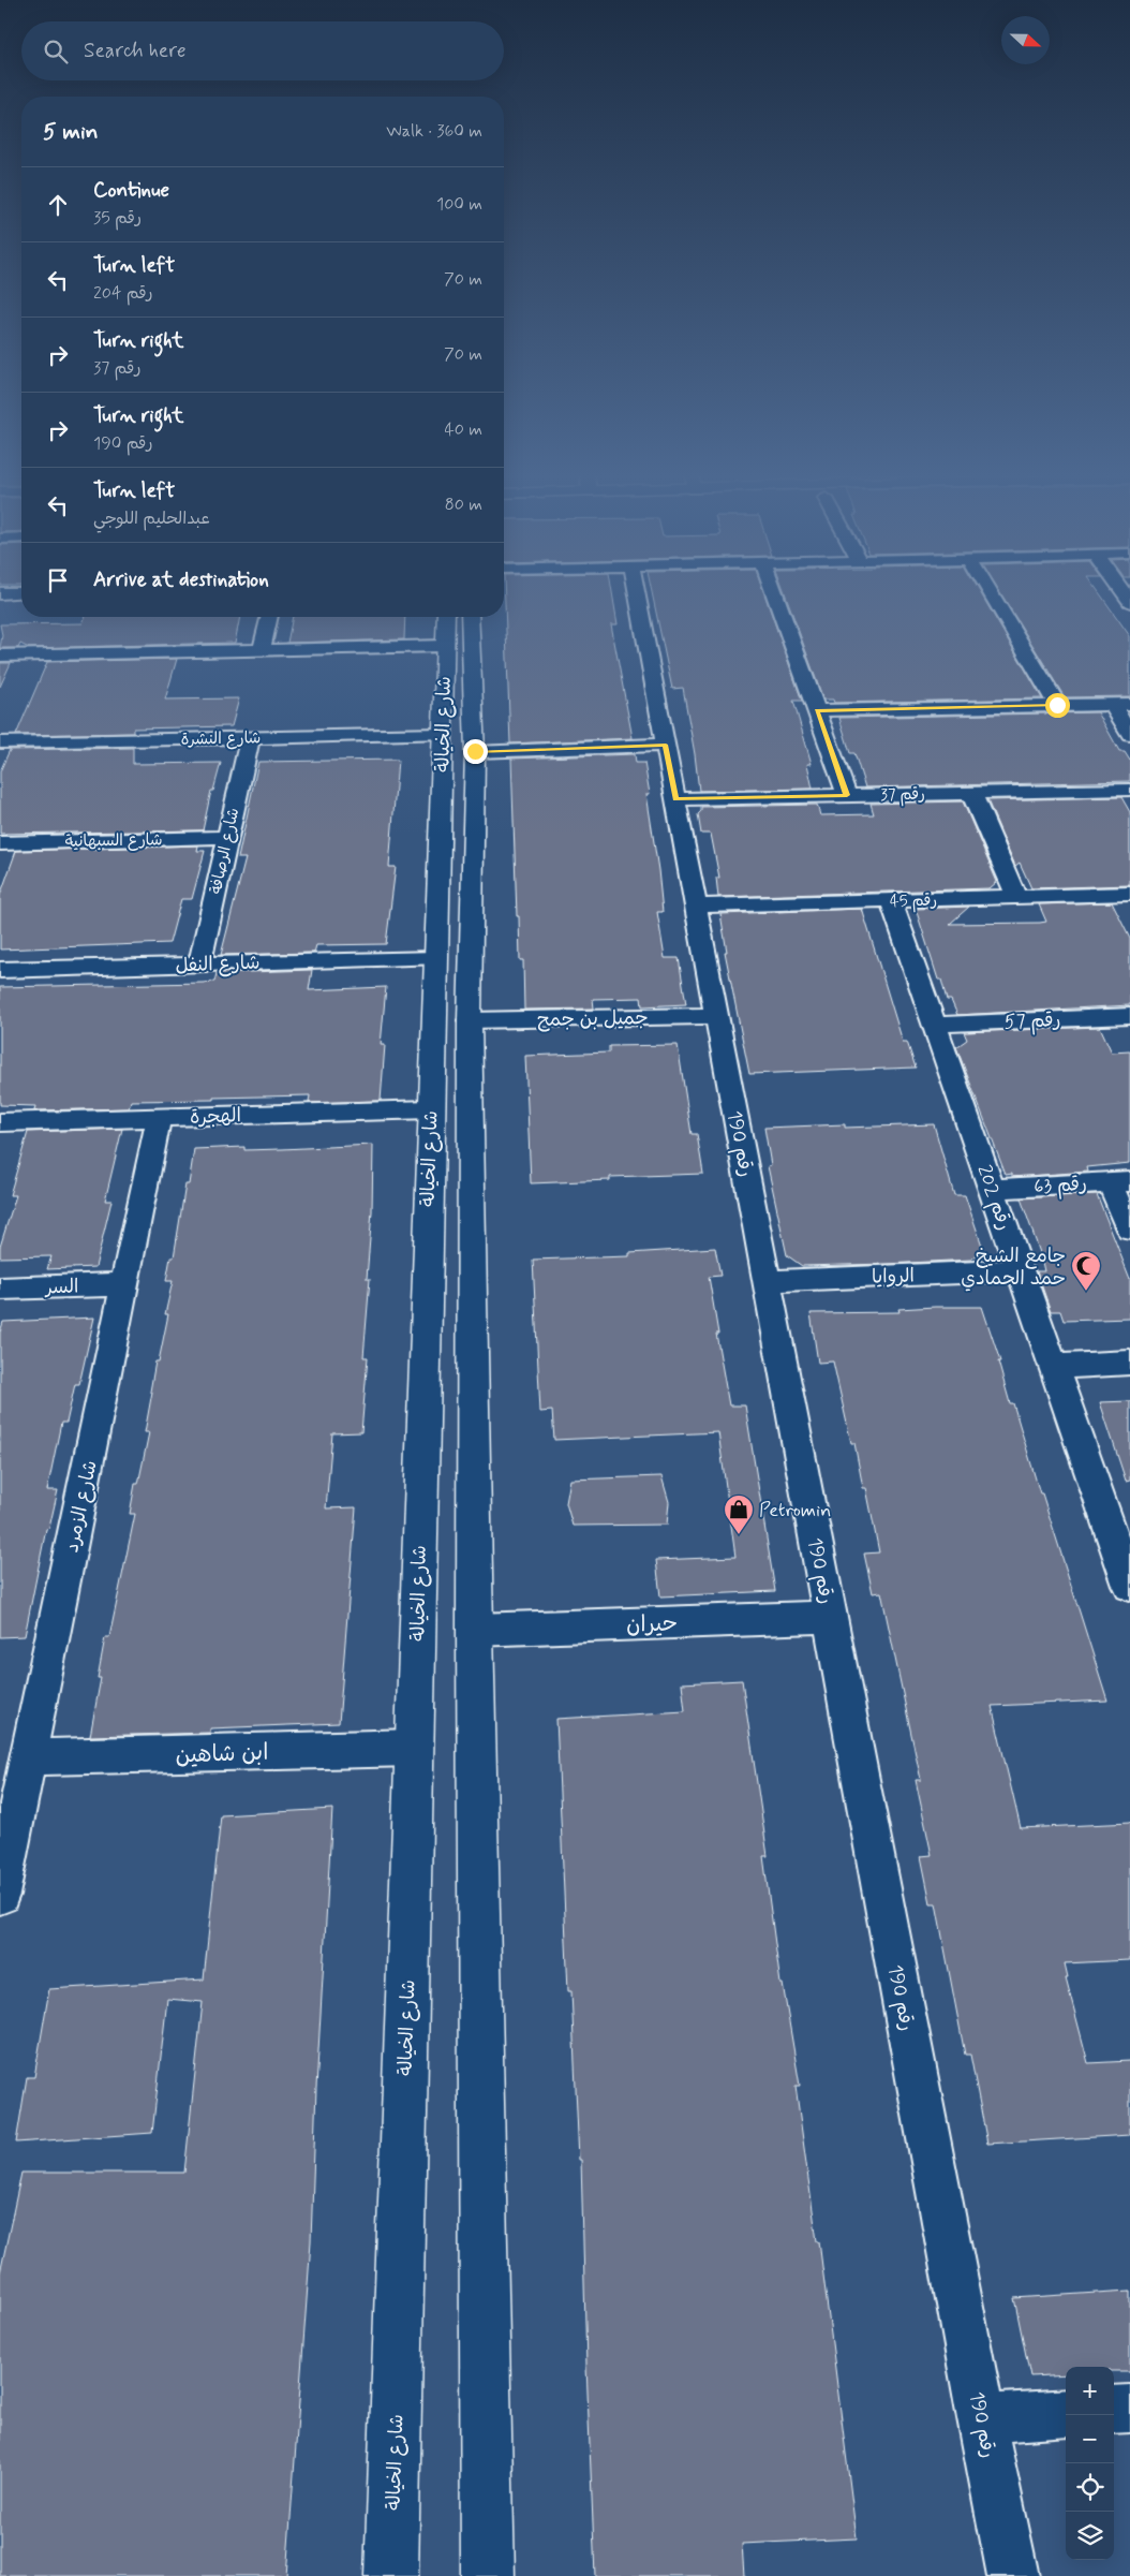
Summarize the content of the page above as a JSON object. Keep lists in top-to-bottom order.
{
  "streets": {
    "street": [
      "شارع الخيالة",
      "شارع النشرة",
      "رقم 37",
      "شارع السبهانية",
      "شارع الرصافة",
      "رقم 45",
      "شارع النفل",
      "جميل بن جمح",
      "رقم 57",
      "الهجرة",
      "رقم 190",
      "رقم 63",
      "رقم 202",
      "الروايا",
      "السر",
      "شارع الزمرد",
      "حيران",
      "ابن شاهين"
    ]
  },
  "crossings": [
    ["شارع الخيالة", "شارع النشرة"],
    ["شارع الخيالة", "شارع النفل"],
    ["شارع الخيالة", "جميل بن جمح"],
    ["شارع الخيالة", "الهجرة"],
    ["شارع الخيالة", "حيران"],
    ["شارع الخيالة", "ابن شاهين"],
    ["شارع النشرة", "شارع الرصافة"],
    ["رقم 37", "رقم 190"],
    ["شارع السبهانية", "شارع الرصافة"],
    ["شارع الرصافة", "شارع النفل"],
    ["رقم 45", "رقم 190"],
    ["رقم 45", "رقم 202"],
    ["جميل بن جمح", "رقم 190"],
    ["رقم 57", "رقم 202"],
    ["الهجرة", "شارع الزمرد"],
    ["رقم 190", "الروايا"],
    ["رقم 190", "حيران"],
    ["رقم 63", "رقم 202"],
    ["رقم 202", "الروايا"],
    ["السر", "شارع الزمرد"],
    ["شارع الزمرد", "ابن شاهين"]
  ],
  "places": {
    "mosque": ["جامع الشيخ حمد الحمادي"],
    "shop": ["Petromin"]
  },
  "north": "right",
  "page": {
    "search": "Search here",
    "heading": ["5 min", "Walk · 360 m"],
    "list": [
      ["Continue", "رقم 35", "100 m"],
      ["Turn left", "رقم 204", "70 m"],
      ["Turn right", "رقم 37", "70 m"],
      ["Turn right", "رقم 190", "40 m"],
      ["Turn left", "عبدالحليم اللوجي", "80 m"],
      "Arrive at destination"
    ],
    "map_buttons": ["+", "−"]
  }
}
